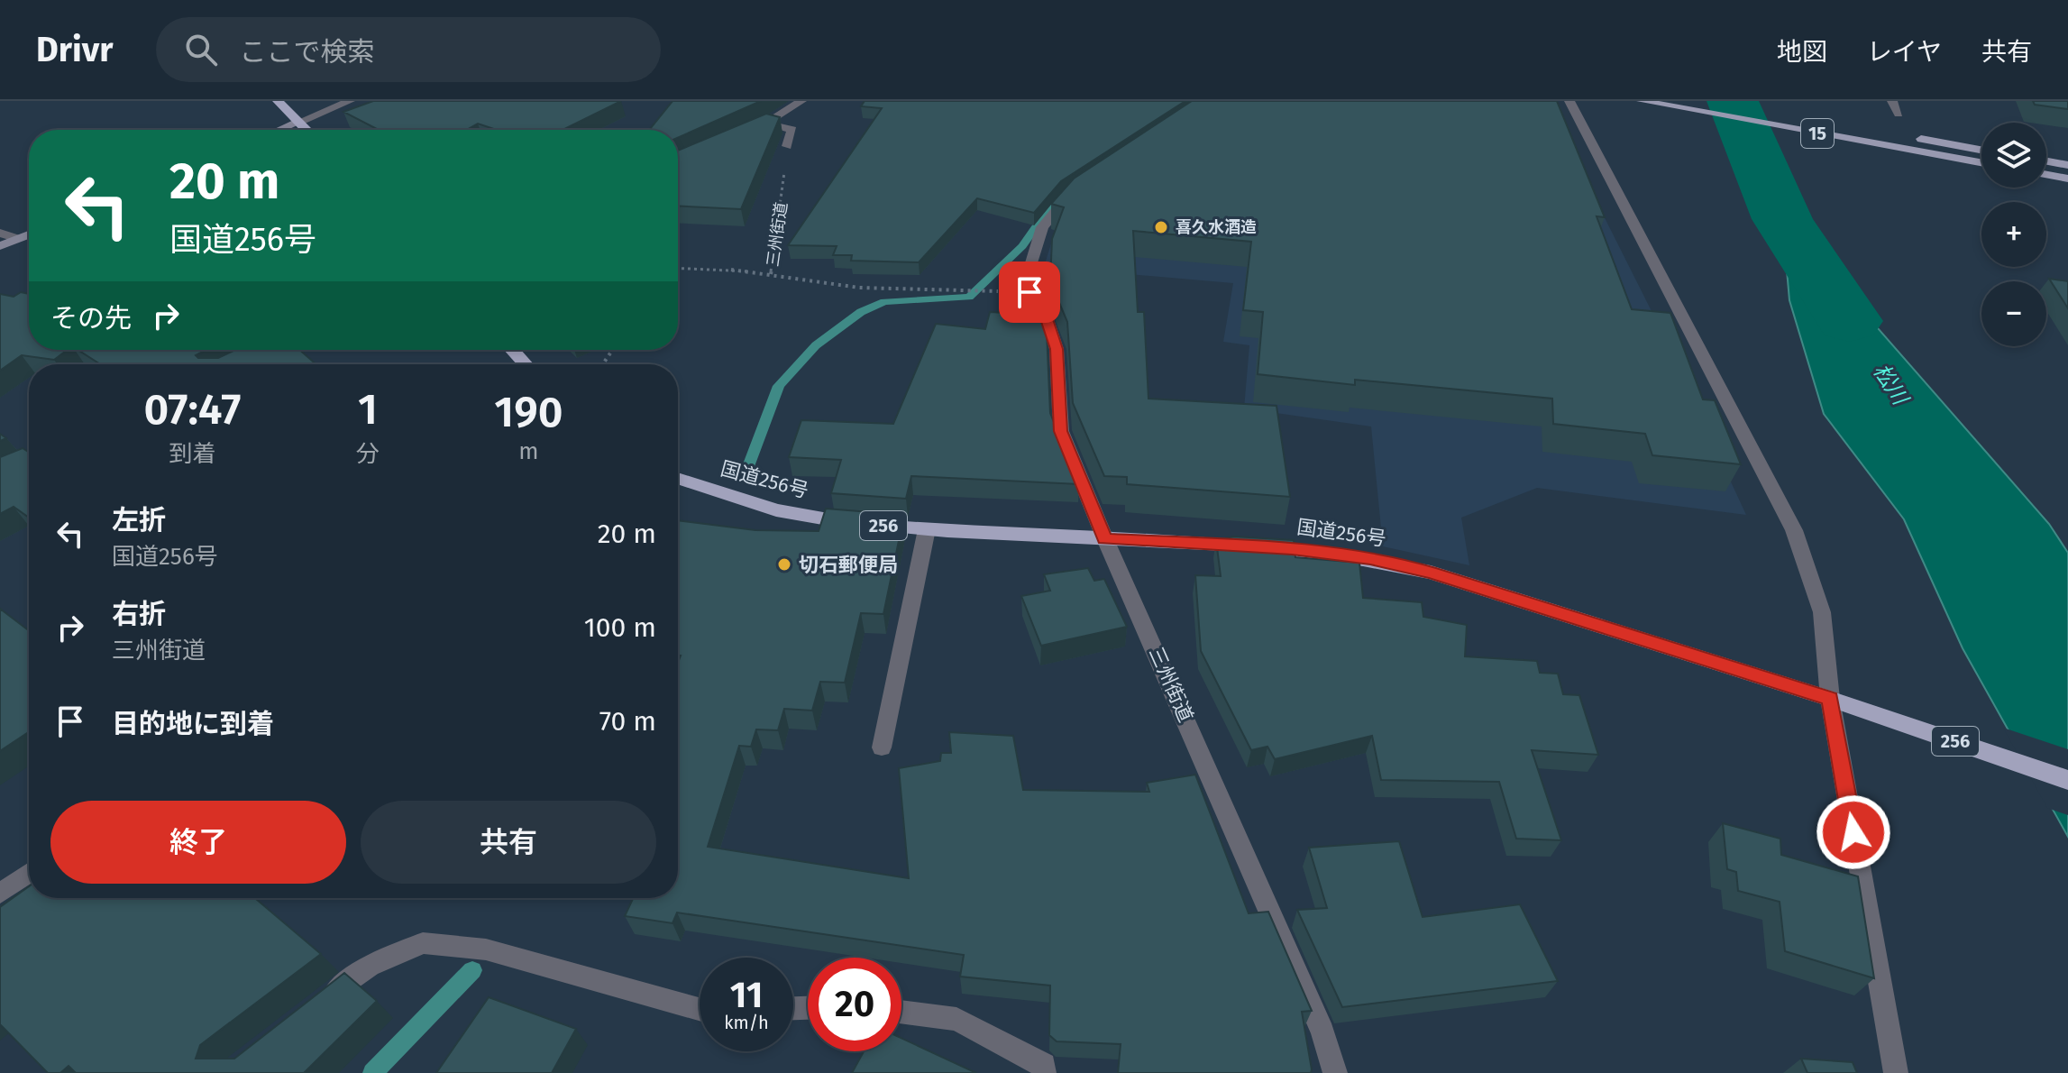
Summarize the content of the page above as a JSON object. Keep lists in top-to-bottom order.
{
  "streets": {
    "highway": ["国道256号", "256"],
    "main road": ["15"],
    "street": ["三州街道"]
  },
  "crossings": [
    ["三州街道", "国道256号"]
  ],
  "water": ["松川"],
  "places": ["喜久水酒造", "切石郵便局"],
  "page": {
    "header": "Drivr",
    "search": "ここで検索",
    "nav": ["地図", "レイヤ", "共有"],
    "map_buttons": ["+", "−"],
    "turn": ["20 m", "国道256号"],
    "then": "その先",
    "eta": [
      "07:47",
      "到着",
      "1",
      "分",
      "190",
      "m"
    ],
    "list": [
      {
        "name": "左折",
        "note": "国道256号",
        "value": "20 m"
      },
      {
        "name": "右折",
        "note": "三州街道",
        "value": "100 m"
      },
      {
        "name": "目的地に到着",
        "value": "70 m"
      }
    ],
    "buttons": ["終了", "共有"],
    "speed": "11 km/h",
    "limit": "20"
  }
}
